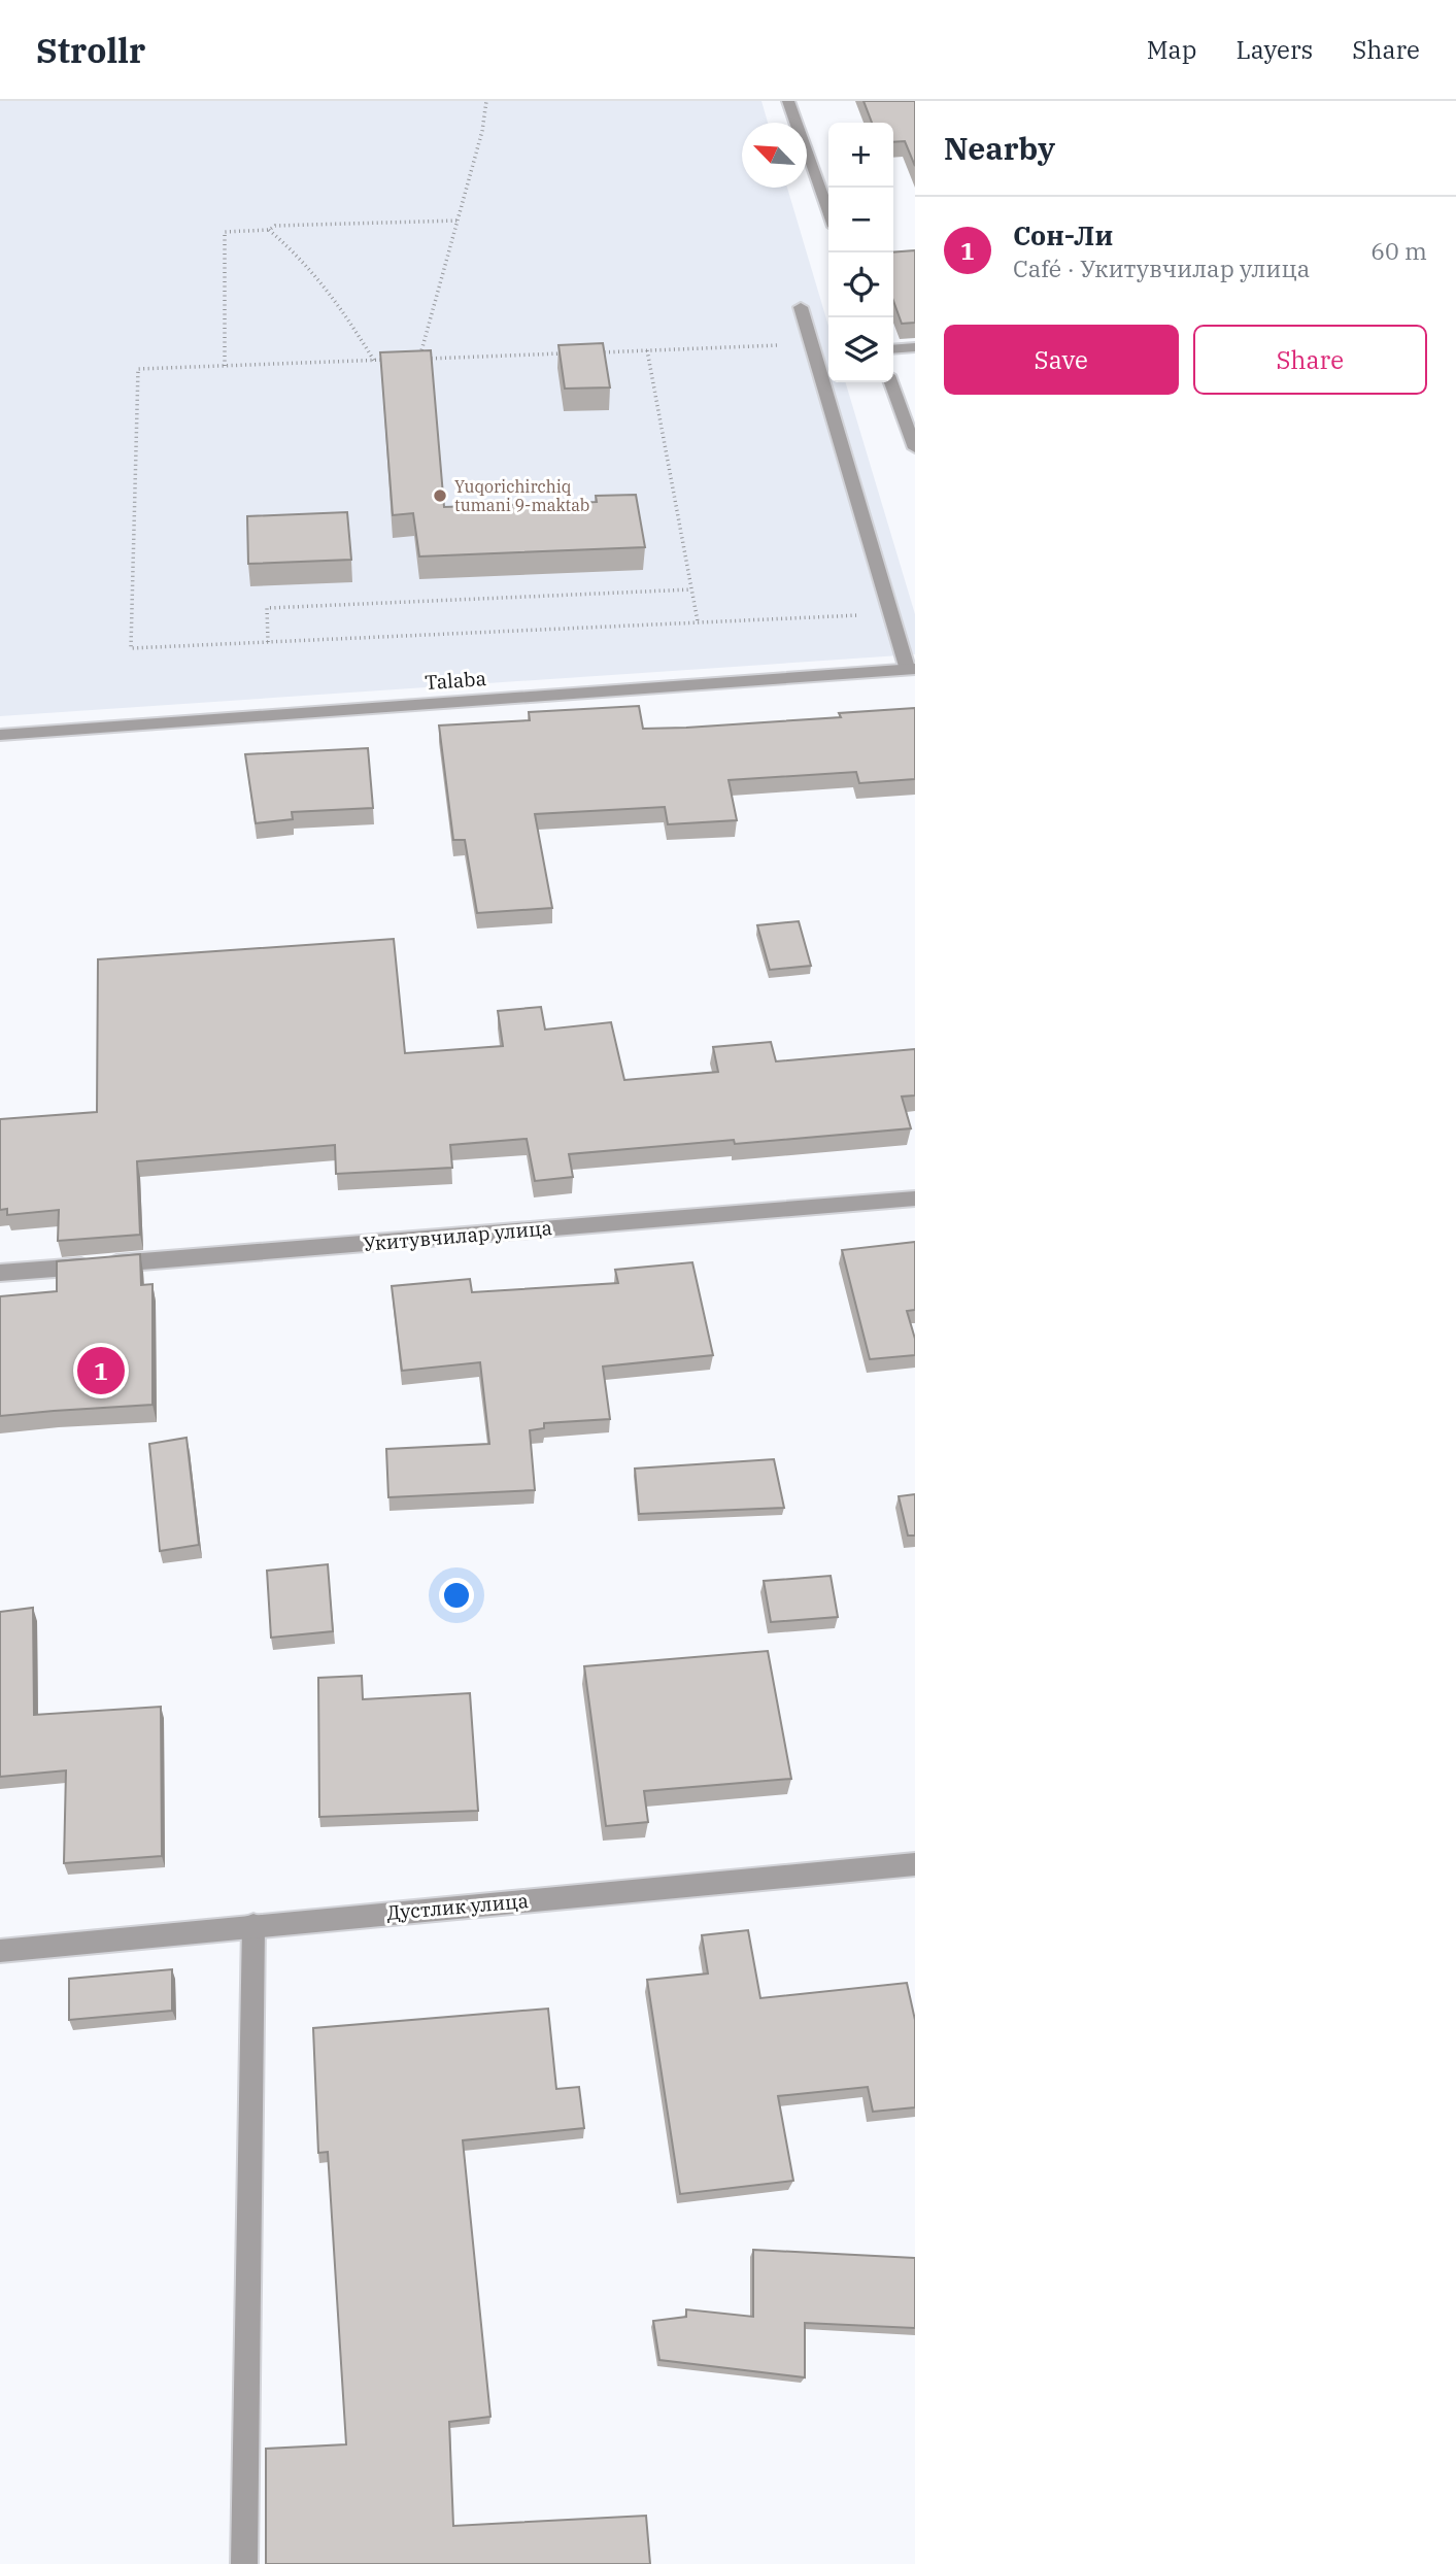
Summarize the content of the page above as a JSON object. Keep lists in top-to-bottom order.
{
  "streets": {
    "street": ["Talaba", "Укитувчилар улица", "Дустлик улица"]
  },
  "places": ["Yuqorichirchiq tumani 9-maktab"],
  "north": "top left",
  "page": {
    "header": "Strollr",
    "nav": ["Map", "Layers", "Share"],
    "heading": "Nearby",
    "map_buttons": ["+", "−"],
    "list": [
      {
        "mark": "1",
        "name": "Сон-Ли",
        "note": "Café · Укитувчилар улица",
        "value": "60 m"
      }
    ],
    "buttons": ["Save", "Share"],
    "pins": "1"
  }
}
